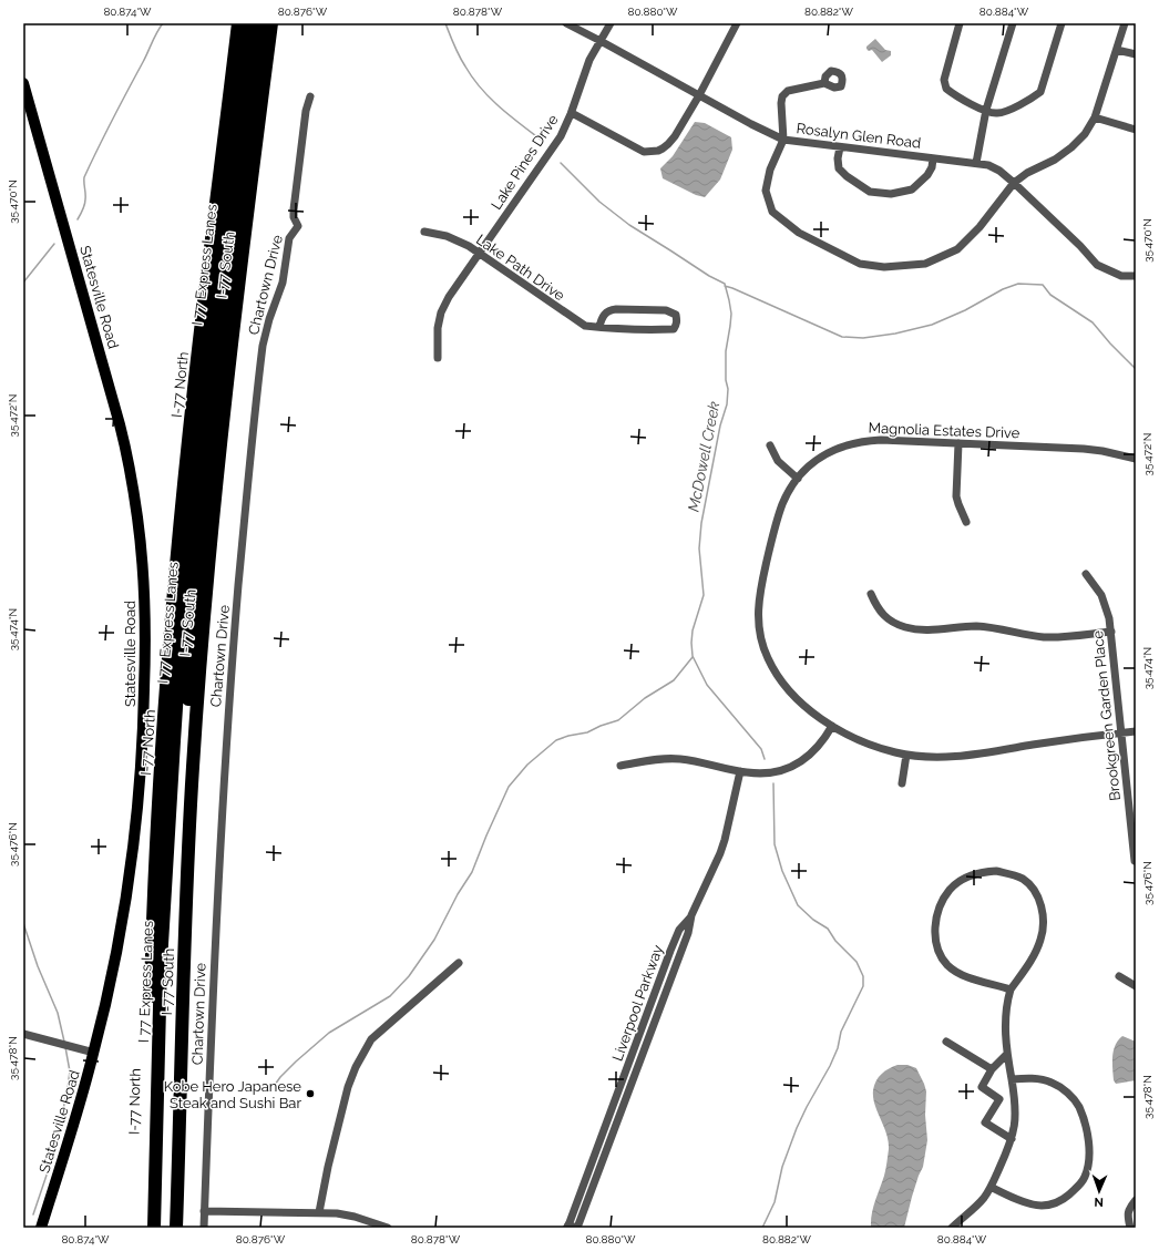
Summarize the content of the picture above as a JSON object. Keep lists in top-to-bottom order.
{
  "streets": {
    "highway": ["I 77 Express Lanes", "I-77 South", "I-77 North"],
    "main road": ["Statesville Road"],
    "street": [
      "Rosalyn Glen Road",
      "Lake Pines Drive",
      "Lake Path Drive",
      "Chartown Drive",
      "Magnolia Estates Drive",
      "Brookgreen Garden Place",
      "Liverpool Parkway"
    ]
  },
  "crossings": [
    ["Rosalyn Glen Road", "Lake Pines Drive"],
    ["Lake Pines Drive", "Lake Path Drive"],
    ["Magnolia Estates Drive", "Brookgreen Garden Place"]
  ],
  "water": ["McDowell Creek"],
  "places": ["Kobe Hero Japanese Steak and Sushi Bar"],
  "north": "bottom",
  "coordinates": [
    "80.874°W",
    "80.876°W",
    "80.878°W",
    "80.880°W",
    "80.882°W",
    "80.884°W",
    "35.470°N",
    "35.472°N",
    "35.474°N",
    "35.476°N",
    "35.478°N"
  ]
}
